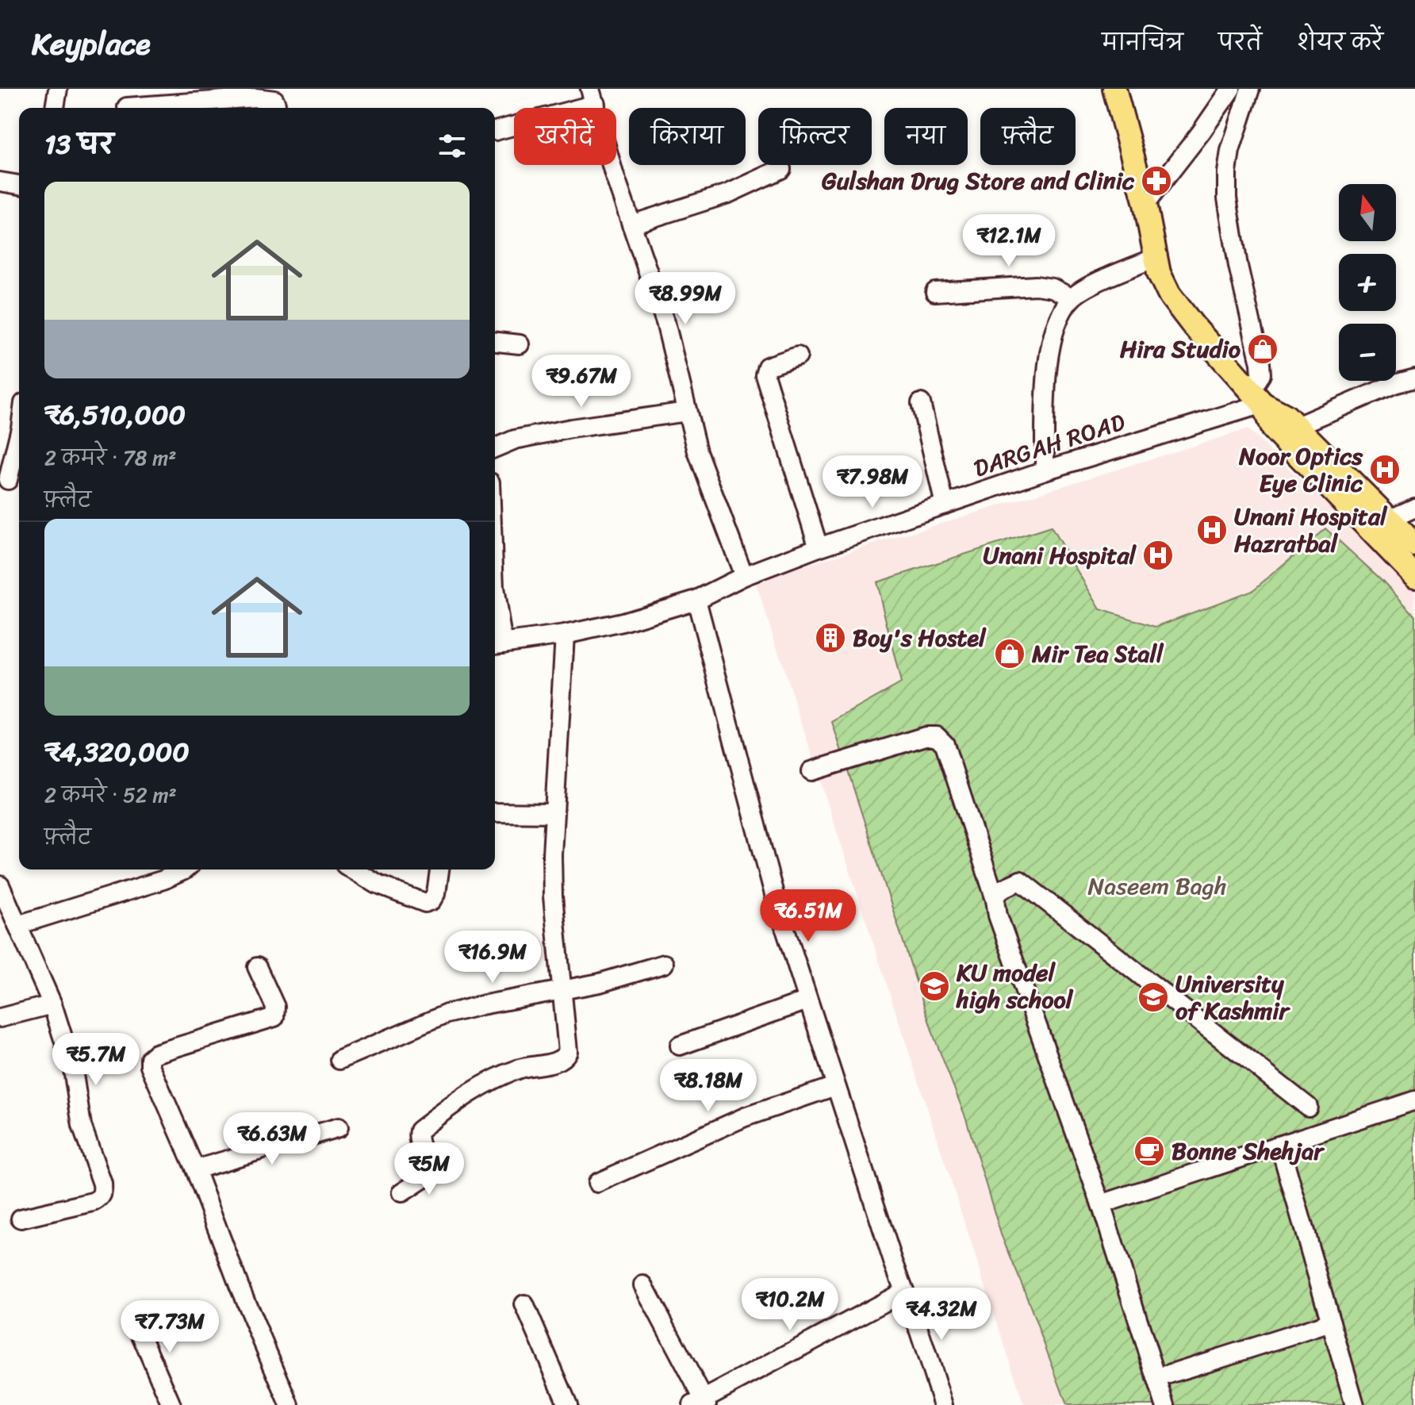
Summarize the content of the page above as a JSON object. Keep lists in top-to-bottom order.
{
  "streets": {
    "street": ["DARGAH ROAD"]
  },
  "parks": ["Naseem Bagh"],
  "places": {
    "pharmacy": ["Gulshan Drug Store and Clinic"],
    "shop": ["Hira Studio", "Mir Tea Stall"],
    "hospital": ["Noor Optics Eye Clinic", "Unani Hospital Hazratbal", "Unani Hospital"],
    "building": ["Boy's Hostel"],
    "school or university": ["KU model high school", "University of Kashmir"],
    "cafe": ["Bonne Shehjar"]
  },
  "north": "top",
  "page": {
    "header": "Keyplace",
    "nav": ["मानचित्र", "परतें", "शेयर करें"],
    "chip": [
      "खरीदें",
      "किराया",
      "फ़िल्टर",
      "नया",
      "फ़्लैट"
    ],
    "heading": "13 घर",
    "map_buttons": ["+", "−"],
    "list": [
      {
        "name": "₹6,510,000",
        "note": "2 कमरे · 78 m² · फ़्लैट"
      },
      {
        "name": "₹4,320,000",
        "note": "2 कमरे · 52 m² · फ़्लैट"
      }
    ],
    "price": [
      "₹12.1M",
      "₹8.99M",
      "₹9.67M",
      "₹7.98M",
      "₹6.51M",
      "₹16.9M",
      "₹5.7M",
      "₹8.18M",
      "₹6.63M",
      "₹5M",
      "₹10.2M",
      "₹4.32M",
      "₹7.73M"
    ]
  }
}
